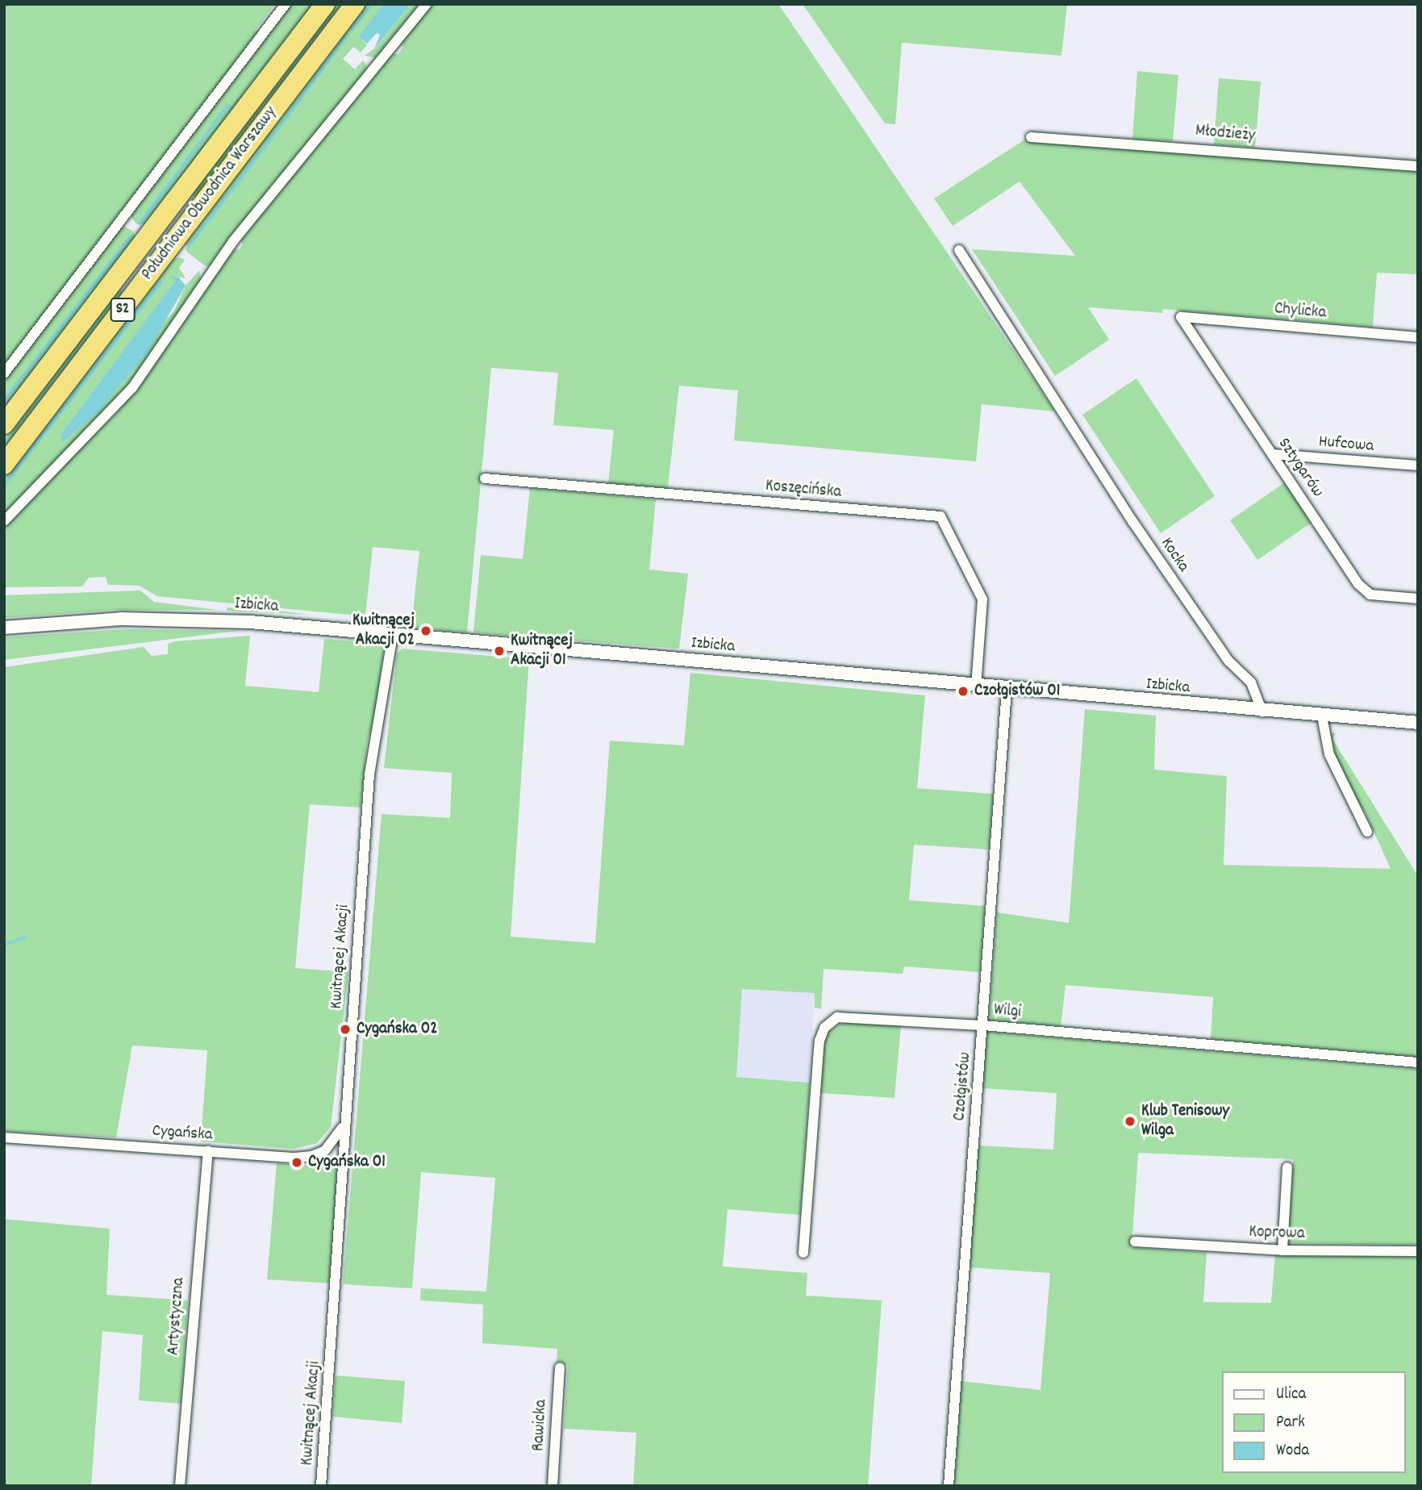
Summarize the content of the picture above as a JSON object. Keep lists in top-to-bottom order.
{
  "streets": {
    "highway": ["Południowa Obwodnica Warszawy", "S2"],
    "street": [
      "Młodzieży",
      "Chylicka",
      "Hufcowa",
      "Sztygarów",
      "Koszęcińska",
      "Kocka",
      "Izbicka",
      "Kwitnącej Akacji",
      "Wilgi",
      "Czołgistów",
      "Cygańska",
      "Koprowa",
      "Artystyczna",
      "Rawicka"
    ]
  },
  "crossings": [
    ["Chylicka", "Sztygarów"],
    ["Hufcowa", "Sztygarów"],
    ["Koszęcińska", "Izbicka"],
    ["Kocka", "Izbicka"],
    ["Izbicka", "Kwitnącej Akacji"],
    ["Izbicka", "Czołgistów"],
    ["Kwitnącej Akacji", "Cygańska"],
    ["Wilgi", "Czołgistów"],
    ["Cygańska", "Artystyczna"]
  ],
  "places": [
    "Kwitnącej Akacji 02",
    "Kwitnącej Akacji 01",
    "Czołgistów 01",
    "Cygańska 02",
    "Klub Tenisowy Wilga",
    "Cygańska 01"
  ],
  "legend": ["Ulica", "Park", "Woda"]
}
